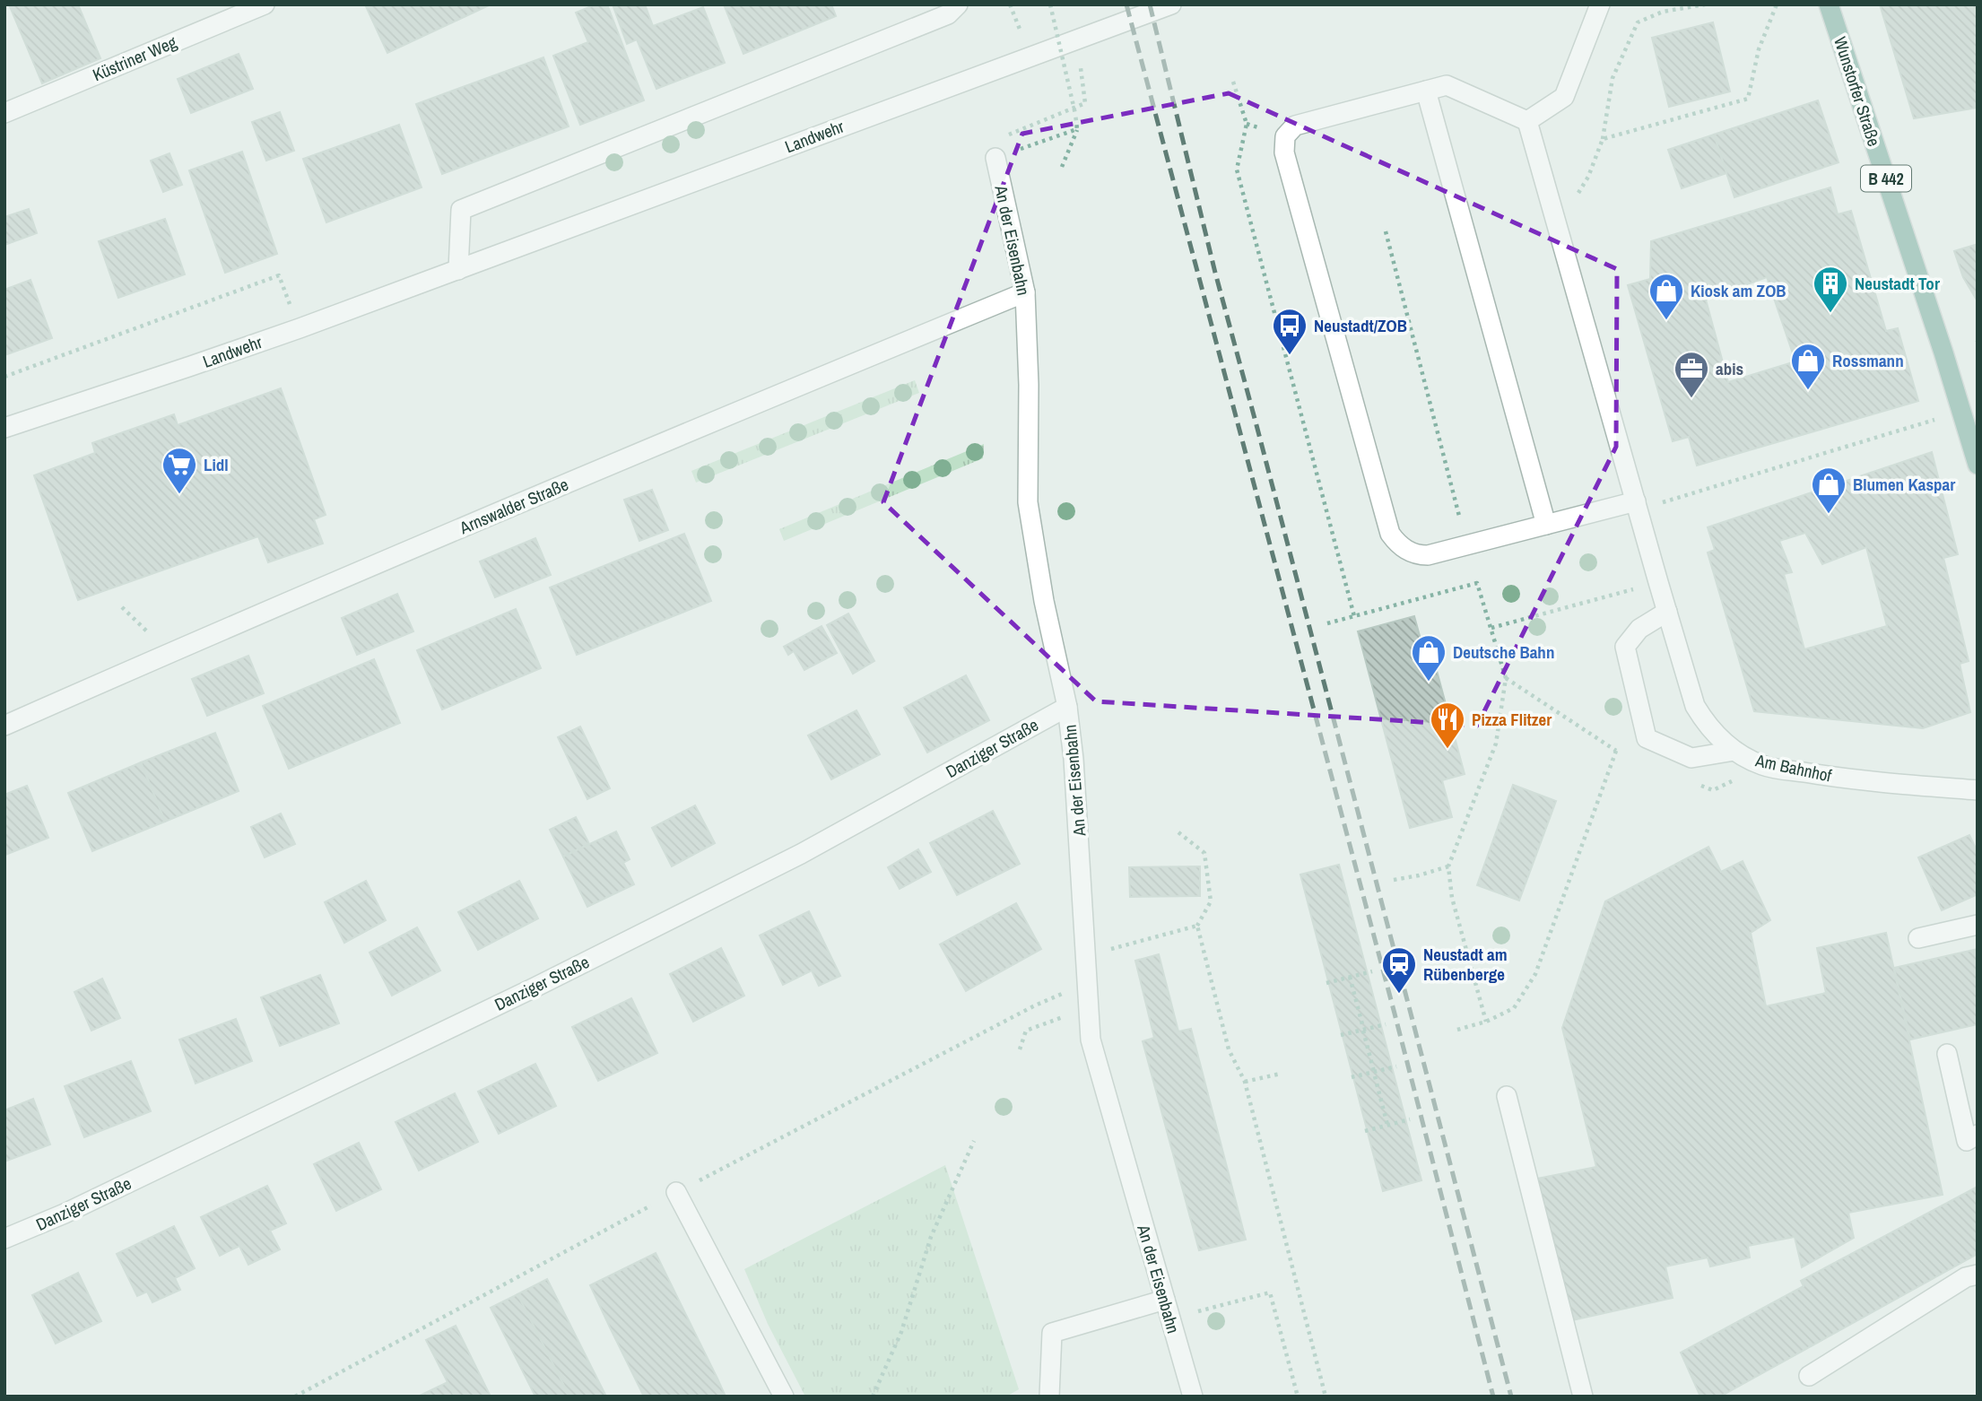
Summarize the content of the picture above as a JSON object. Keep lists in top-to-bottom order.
{
  "streets": {
    "main road": ["Wunstorfer Straße", "B 442"],
    "street": [
      "Küstriner Weg",
      "Landwehr",
      "An der Eisenbahn",
      "Arnswalder Straße",
      "Danziger Straße",
      "Am Bahnhof"
    ]
  },
  "crossings": [
    ["An der Eisenbahn", "Arnswalder Straße"],
    ["An der Eisenbahn", "Danziger Straße"]
  ],
  "places": {
    "building": ["Neustadt Tor"],
    "shop": [
      "Kiosk am ZOB",
      "Rossmann",
      "Blumen Kaspar",
      "Deutsche Bahn"
    ],
    "bus stop": ["Neustadt/ZOB"],
    "office": ["abis"],
    "supermarket": ["Lidl"],
    "restaurant": ["Pizza Flitzer"],
    "station": ["Neustadt am Rübenberge"]
  }
}
